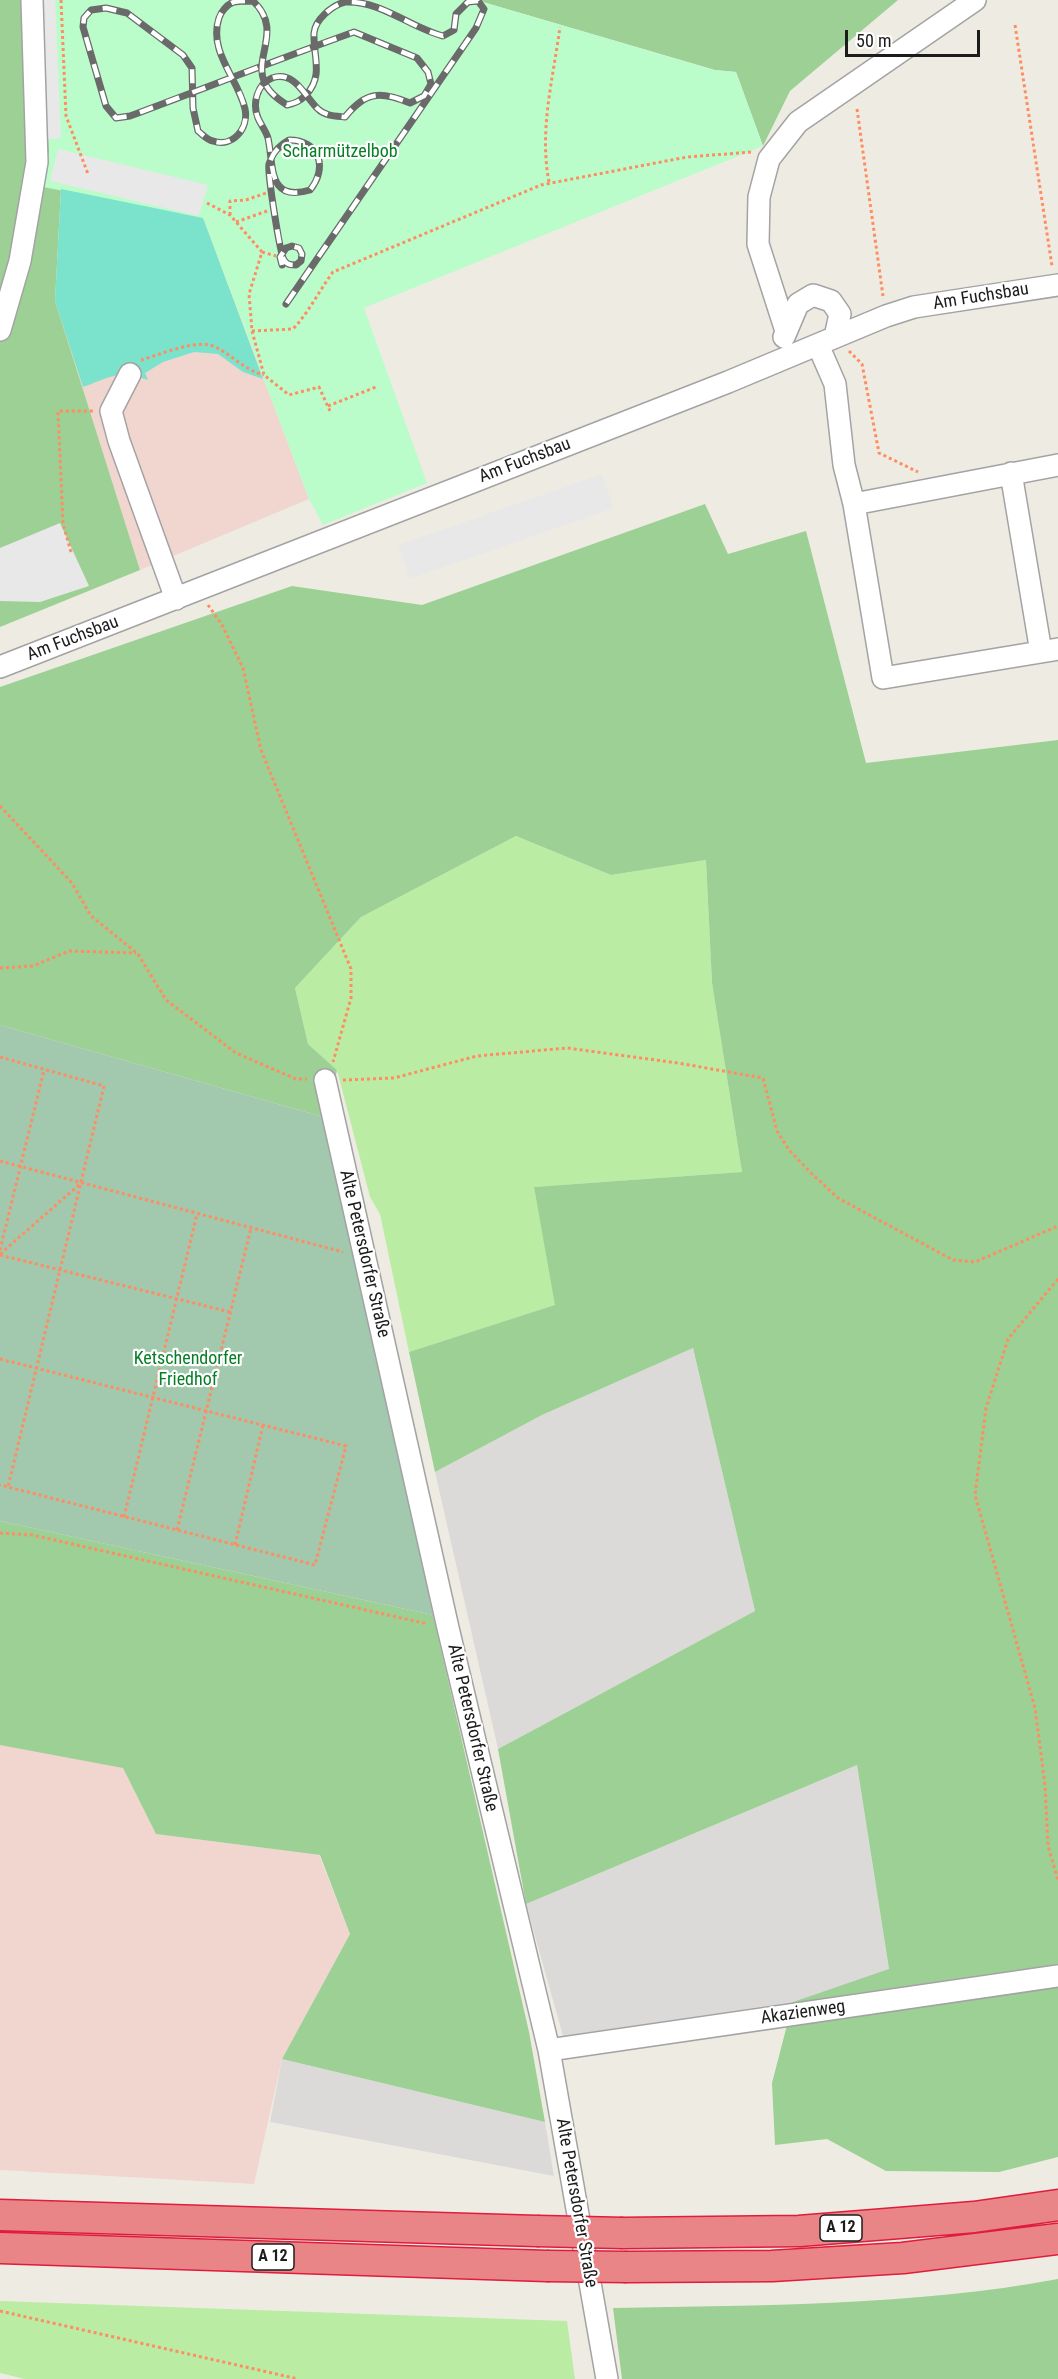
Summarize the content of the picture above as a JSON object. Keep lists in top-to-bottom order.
{
  "streets": {
    "highway": ["A 12"],
    "street": ["Am Fuchsbau", "Alte Petersdorfer Straße", "Akazienweg"]
  },
  "crossings": [
    ["Alte Petersdorfer Straße", "Akazienweg"]
  ],
  "parks": ["Scharmützelbob", "Ketschendorfer Friedhof"],
  "scale_bar": "50 m"
}
